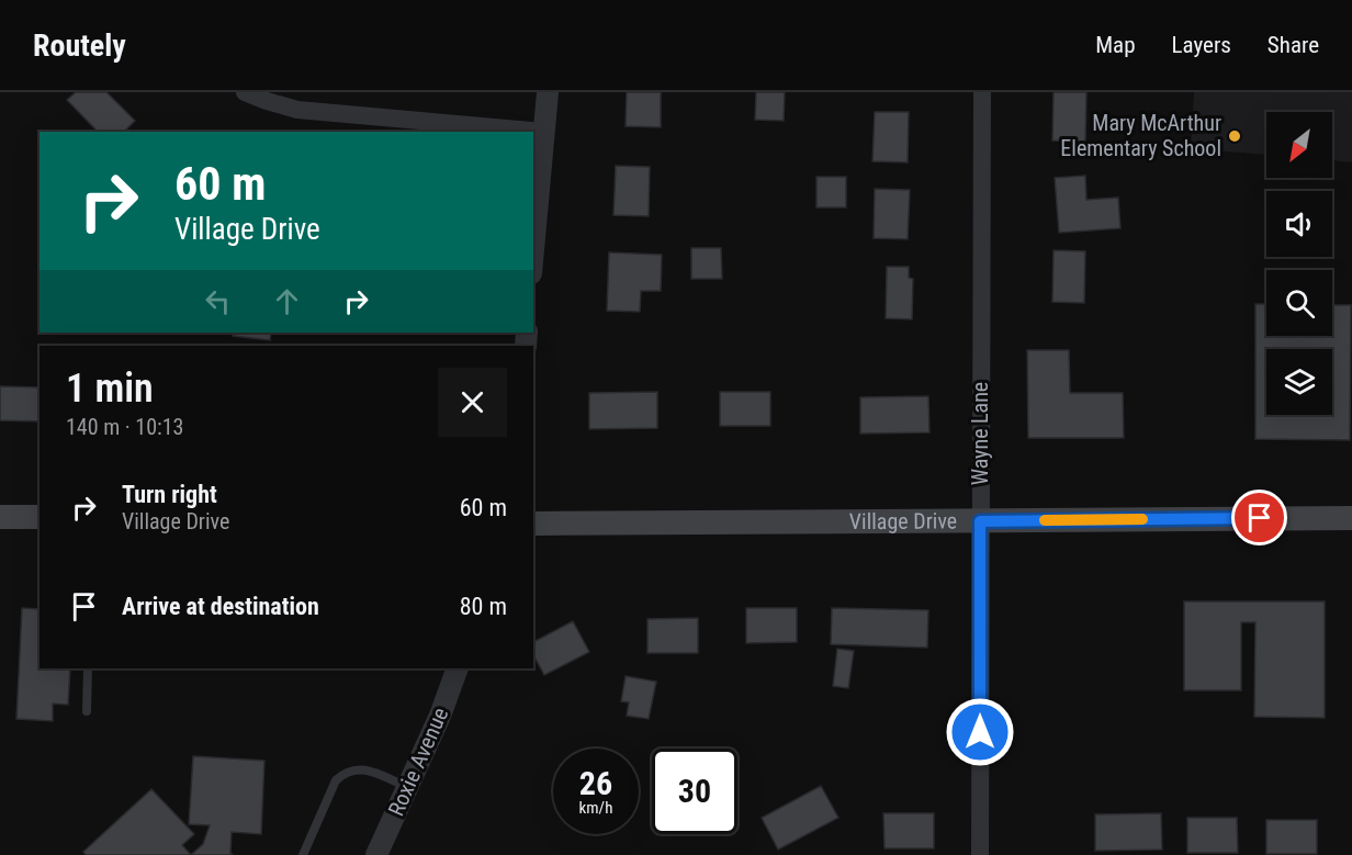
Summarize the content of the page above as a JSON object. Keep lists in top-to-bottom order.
{
  "streets": {
    "main road": ["Village Drive"],
    "street": ["Wayne Lane", "Roxie Avenue"]
  },
  "crossings": [
    ["Wayne Lane", "Village Drive"]
  ],
  "places": ["Mary McArthur Elementary School"],
  "north": "bottom left",
  "page": {
    "header": "Routely",
    "nav": ["Map", "Layers", "Share"],
    "turn": ["60 m", "Village Drive"],
    "heading": ["1 min", "140 m · 10:13"],
    "list": [
      {
        "name": "Turn right",
        "note": "Village Drive",
        "value": "60 m"
      },
      {
        "name": "Arrive at destination",
        "value": "80 m"
      }
    ],
    "speed": "26 km/h",
    "limit": "30"
  }
}
